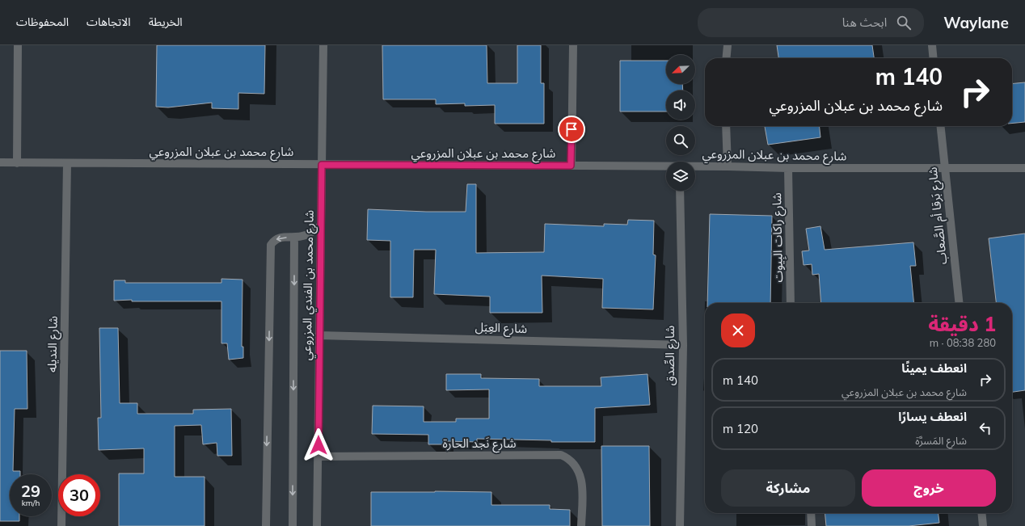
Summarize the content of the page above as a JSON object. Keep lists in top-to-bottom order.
{
  "streets": {
    "street": [
      "شارع محمد بن عبلان المزروعي",
      "شارع بَرقا أم الصَّعاب",
      "شارع راكات البِيوت",
      "شارع محمد بن الفندي المزروعي",
      "شارع العِبَل",
      "شارع النديله",
      "شارع الصِّدق",
      "شارع نَجد الحارة"
    ]
  },
  "crossings": [
    ["شارع محمد بن عبلان المزروعي", "شارع بَرقا أم الصَّعاب"],
    ["شارع محمد بن عبلان المزروعي", "شارع راكات البِيوت"],
    ["شارع محمد بن عبلان المزروعي", "شارع محمد بن الفندي المزروعي"],
    ["شارع محمد بن عبلان المزروعي", "شارع النديله"],
    ["شارع محمد بن الفندي المزروعي", "شارع العِبَل"],
    ["شارع محمد بن الفندي المزروعي", "شارع نَجد الحارة"],
    ["شارع العِبَل", "شارع الصِّدق"]
  ],
  "north": "bottom left",
  "page": {
    "header": "Waylane",
    "search": "ابحث هنا",
    "nav": ["الخريطة", "الاتجاهات", "المحفوظات"],
    "turn": ["140 m", "شارع محمد بن عبلان المزروعي"],
    "heading": ["1 دقيقة", "280 m · 08:38"],
    "list": [
      {
        "name": "انعطف يمينًا",
        "note": "شارع محمد بن عبلان المزروعي",
        "value": "140 m"
      },
      {
        "name": "انعطف يسارًا",
        "note": "شارع المَسرَّة",
        "value": "120 m"
      }
    ],
    "buttons": ["خروج", "مشاركة"],
    "speed": "29 km/h",
    "limit": "30"
  }
}
